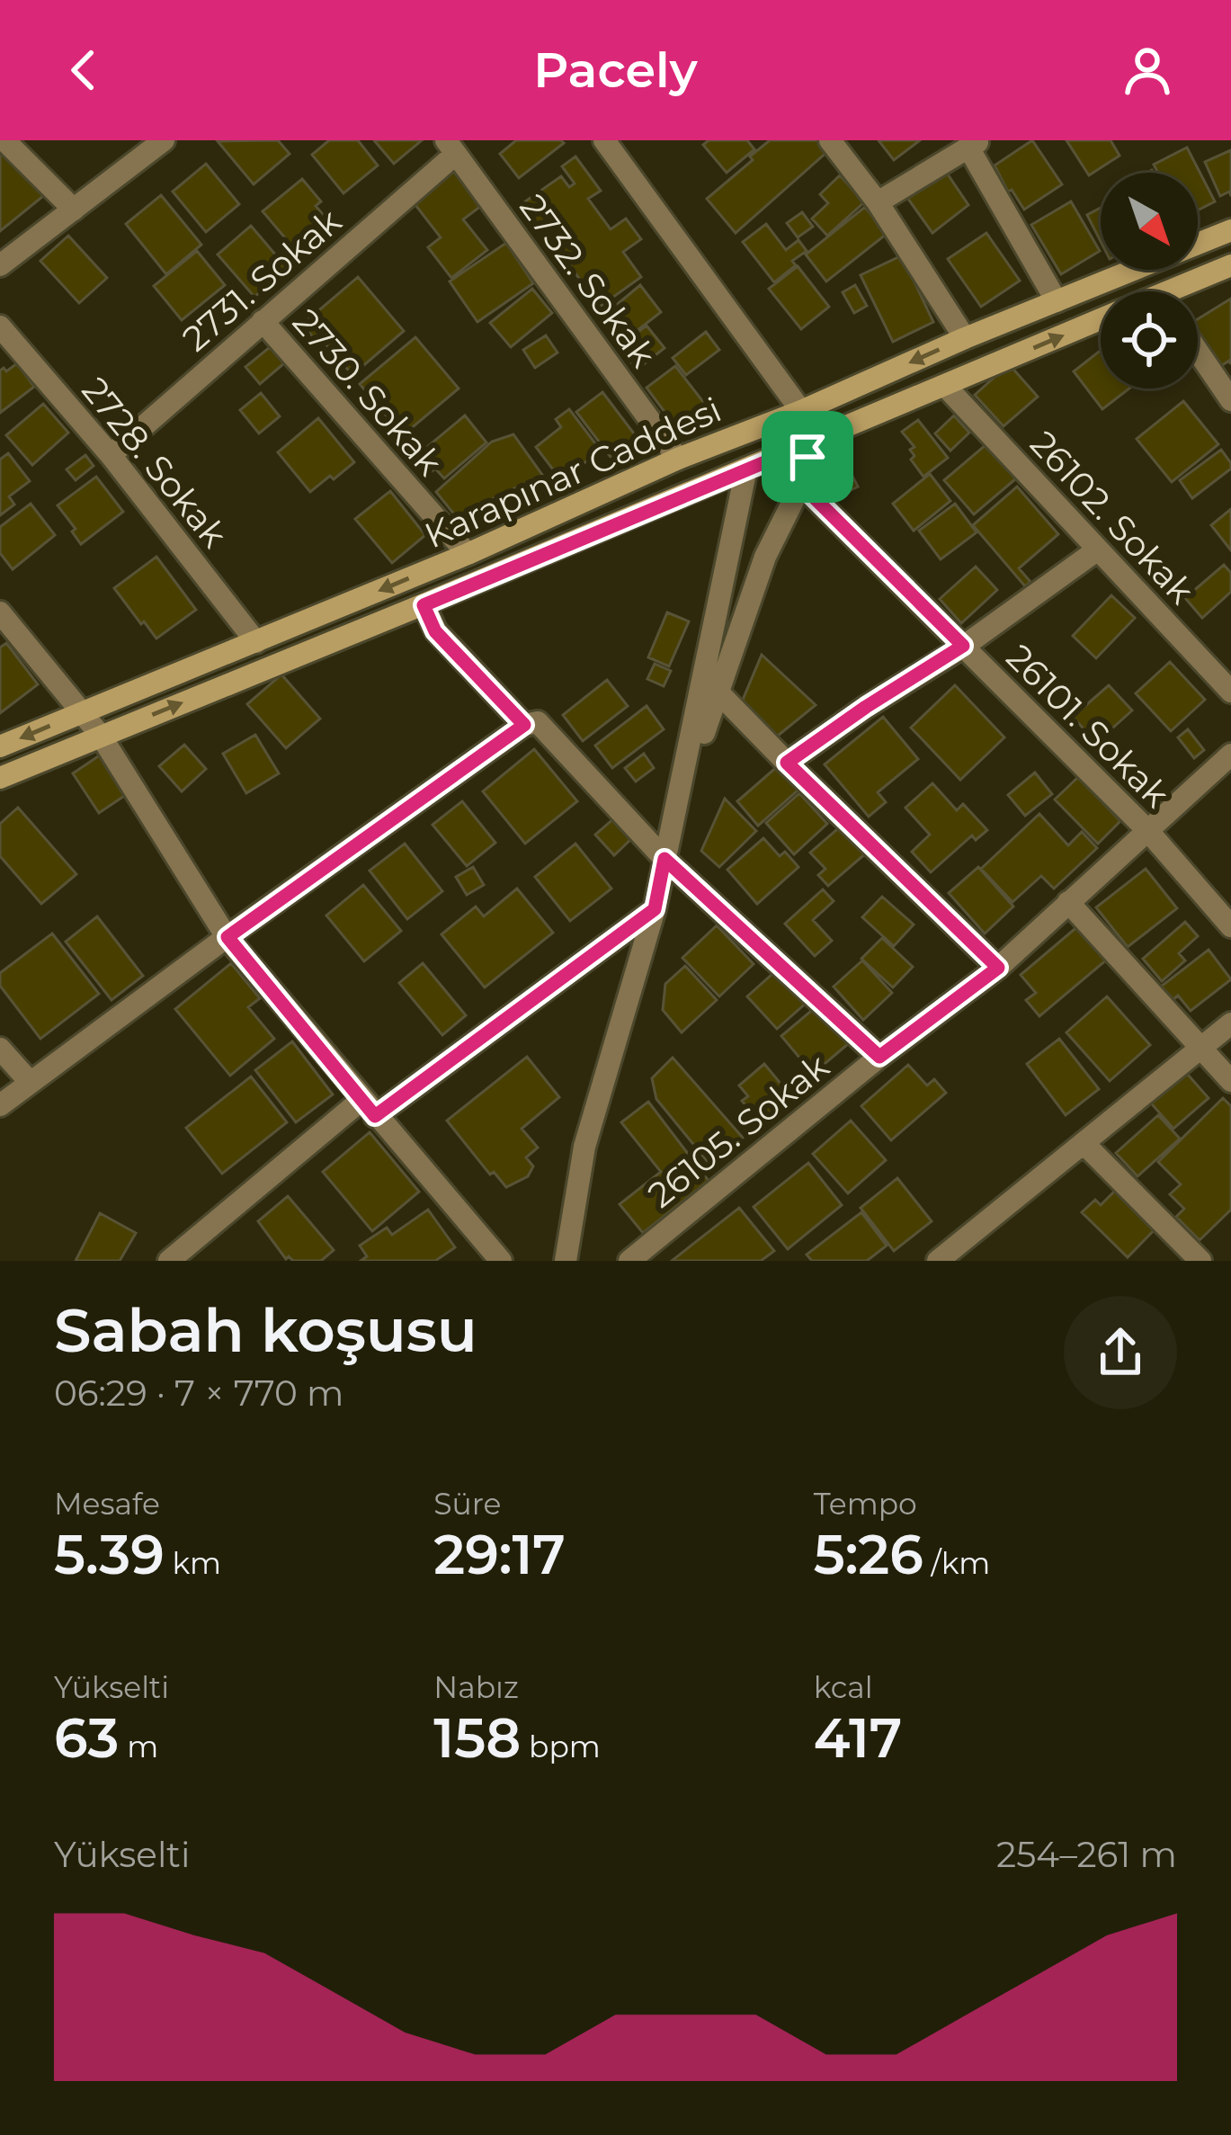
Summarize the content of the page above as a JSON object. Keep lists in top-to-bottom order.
{
  "streets": {
    "main road": ["Karapınar Caddesi"],
    "street": [
      "2731. Sokak",
      "2732. Sokak",
      "2730. Sokak",
      "2728. Sokak",
      "26102. Sokak",
      "26101. Sokak",
      "26105. Sokak"
    ]
  },
  "crossings": [
    ["2731. Sokak", "2732. Sokak"],
    ["2731. Sokak", "2730. Sokak"],
    ["2731. Sokak", "2728. Sokak"],
    ["2732. Sokak", "Karapınar Caddesi"],
    ["2730. Sokak", "Karapınar Caddesi"],
    ["2728. Sokak", "Karapınar Caddesi"],
    ["Karapınar Caddesi", "26102. Sokak"],
    ["26101. Sokak", "26105. Sokak"]
  ],
  "north": "bottom right",
  "page": {
    "header": "Pacely",
    "heading": ["Sabah koşusu", "06:29 · 7 × 770 m"],
    "stats": [
      ["Mesafe", "5.39 km"],
      ["Süre", "29:17"],
      ["Tempo", "5:26 /km"],
      ["Yükselti", "63 m"],
      ["Nabız", "158 bpm"],
      ["kcal", "417"]
    ],
    "chart": ["Yükselti", "254–261 m"]
  }
}
